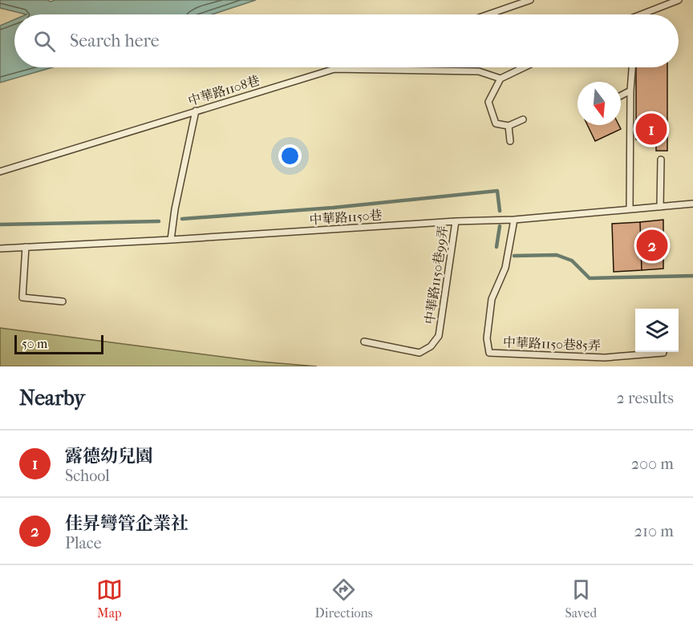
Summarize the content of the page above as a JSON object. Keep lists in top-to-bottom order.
{
  "streets": {
    "lane": [
      "中華路1108巷",
      "中華路1150巷",
      "中華路1150巷99弄",
      "中華路1150巷85弄"
    ]
  },
  "crossings": [
    ["中華路1150巷", "中華路1150巷99弄"],
    ["中華路1150巷", "中華路1150巷85弄"]
  ],
  "scale_bar": "50 m",
  "north": "bottom",
  "page": {
    "search": "Search here",
    "pins": ["1", "2"],
    "scale": "50 m",
    "heading": ["Nearby", "2 results"],
    "list": [
      {
        "mark": "1",
        "name": "露德幼兒園",
        "note": "School",
        "value": "200 m"
      },
      {
        "mark": "2",
        "name": "佳昇彎管企業社",
        "note": "Place",
        "value": "210 m"
      }
    ],
    "nav": ["Map", "Directions", "Saved"]
  }
}
